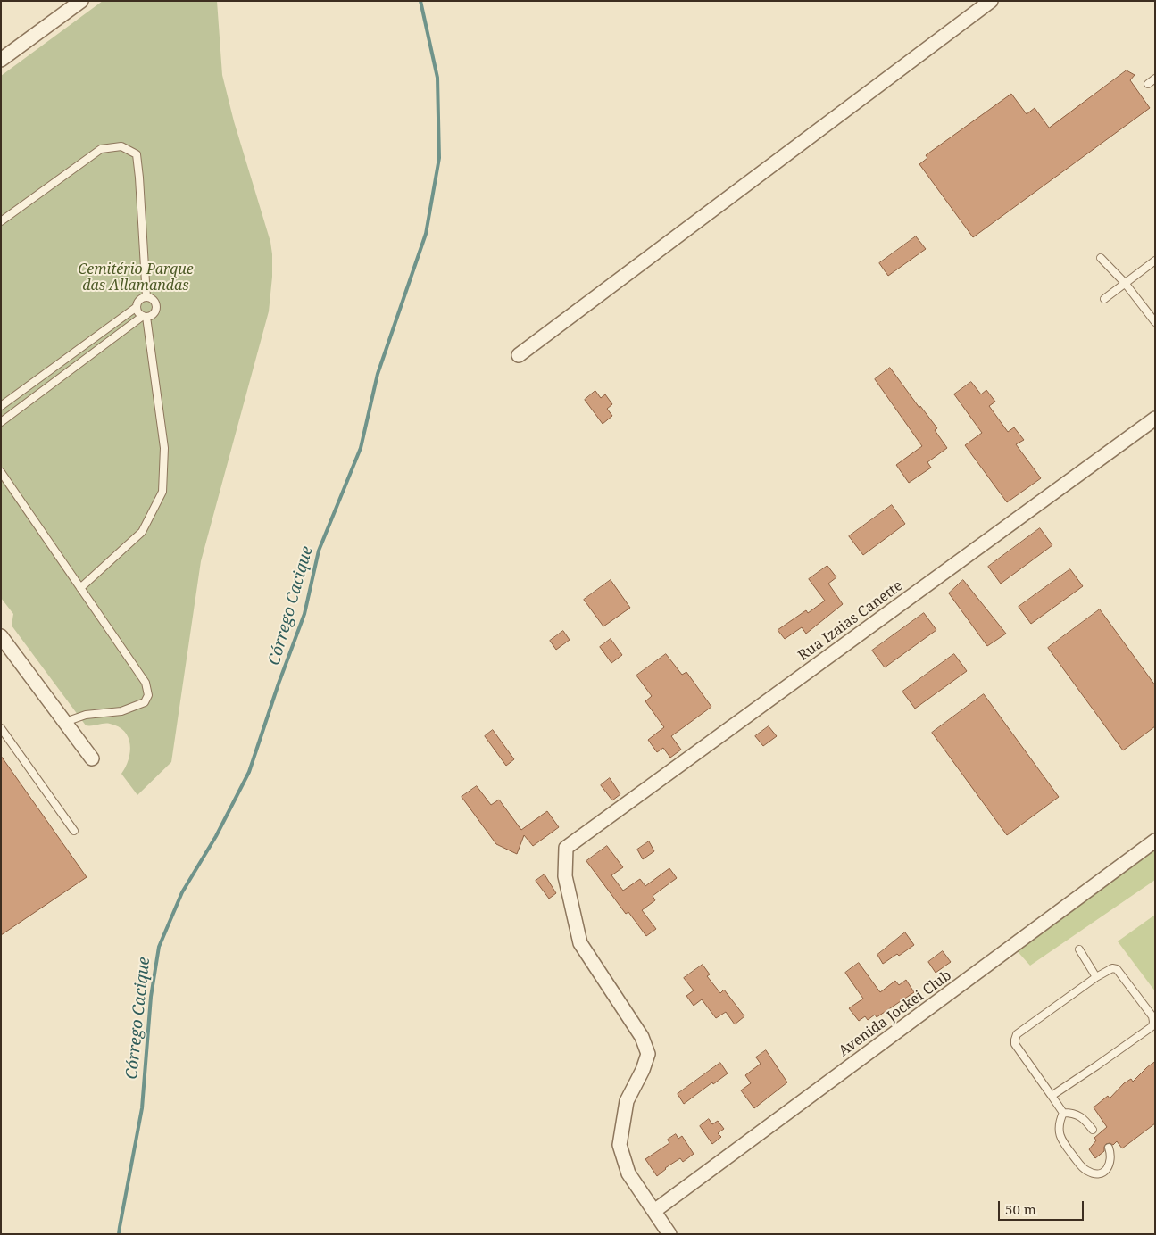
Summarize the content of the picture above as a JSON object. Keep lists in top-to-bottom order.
{
  "streets": {
    "street": ["Rua Izaias Canette", "Avenida Jockei Club"]
  },
  "crossings": [
    ["Rua Izaias Canette", "Avenida Jockei Club"]
  ],
  "water": ["Córrego Cacique"],
  "parks": ["Cemitério Parque das Allamandas"],
  "scale_bar": "50 m"
}
